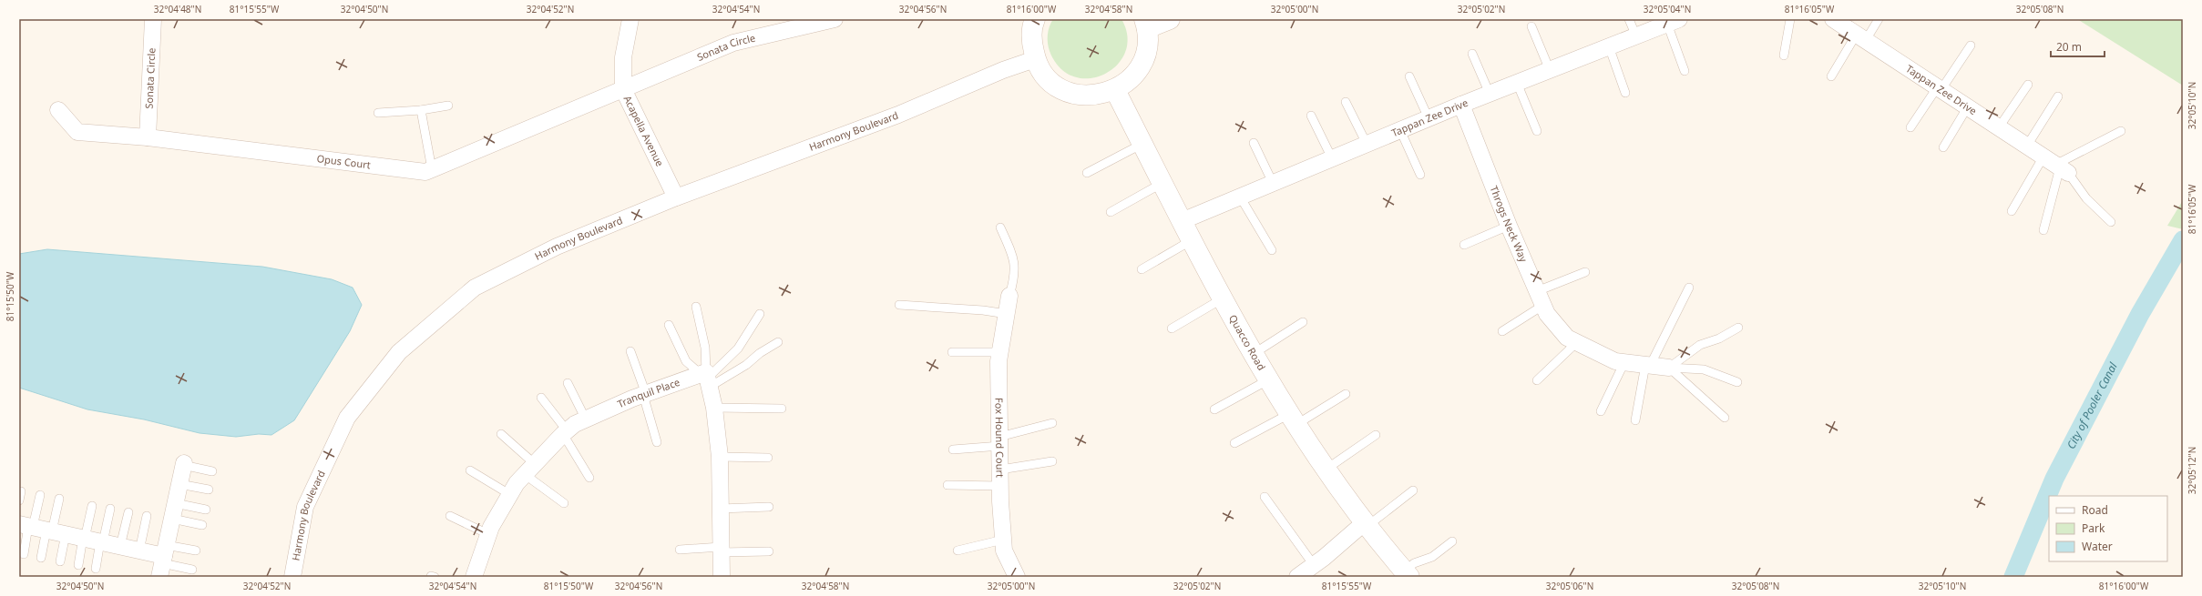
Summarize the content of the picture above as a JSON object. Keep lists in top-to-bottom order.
{
  "streets": {
    "street": [
      "Sonata Circle",
      "Tappan Zee Drive",
      "Acapella Avenue",
      "Harmony Boulevard",
      "Opus Court",
      "Throgs Neck Way",
      "Quacco Road",
      "Tranquil Place",
      "Fox Hound Court"
    ]
  },
  "crossings": [
    ["Sonata Circle", "Acapella Avenue"],
    ["Sonata Circle", "Opus Court"],
    ["Tappan Zee Drive", "Throgs Neck Way"],
    ["Tappan Zee Drive", "Quacco Road"],
    ["Acapella Avenue", "Harmony Boulevard"],
    ["Acapella Avenue", "Opus Court"]
  ],
  "water": ["City of Pooler Canal"],
  "legend": ["Road", "Park", "Water"],
  "scale_bar": "20 m",
  "coordinates": [
    "32°04'48\"N",
    "81°15'55\"W",
    "32°04'50\"N",
    "32°04'52\"N",
    "32°04'54\"N",
    "32°04'56\"N",
    "81°16'00\"W",
    "32°04'58\"N",
    "32°05'00\"N",
    "32°05'02\"N",
    "32°05'04\"N",
    "81°16'05\"W",
    "32°05'08\"N",
    "32°05'10\"N",
    "81°15'50\"W",
    "32°05'12\"N",
    "32°05'06\"N"
  ]
}
